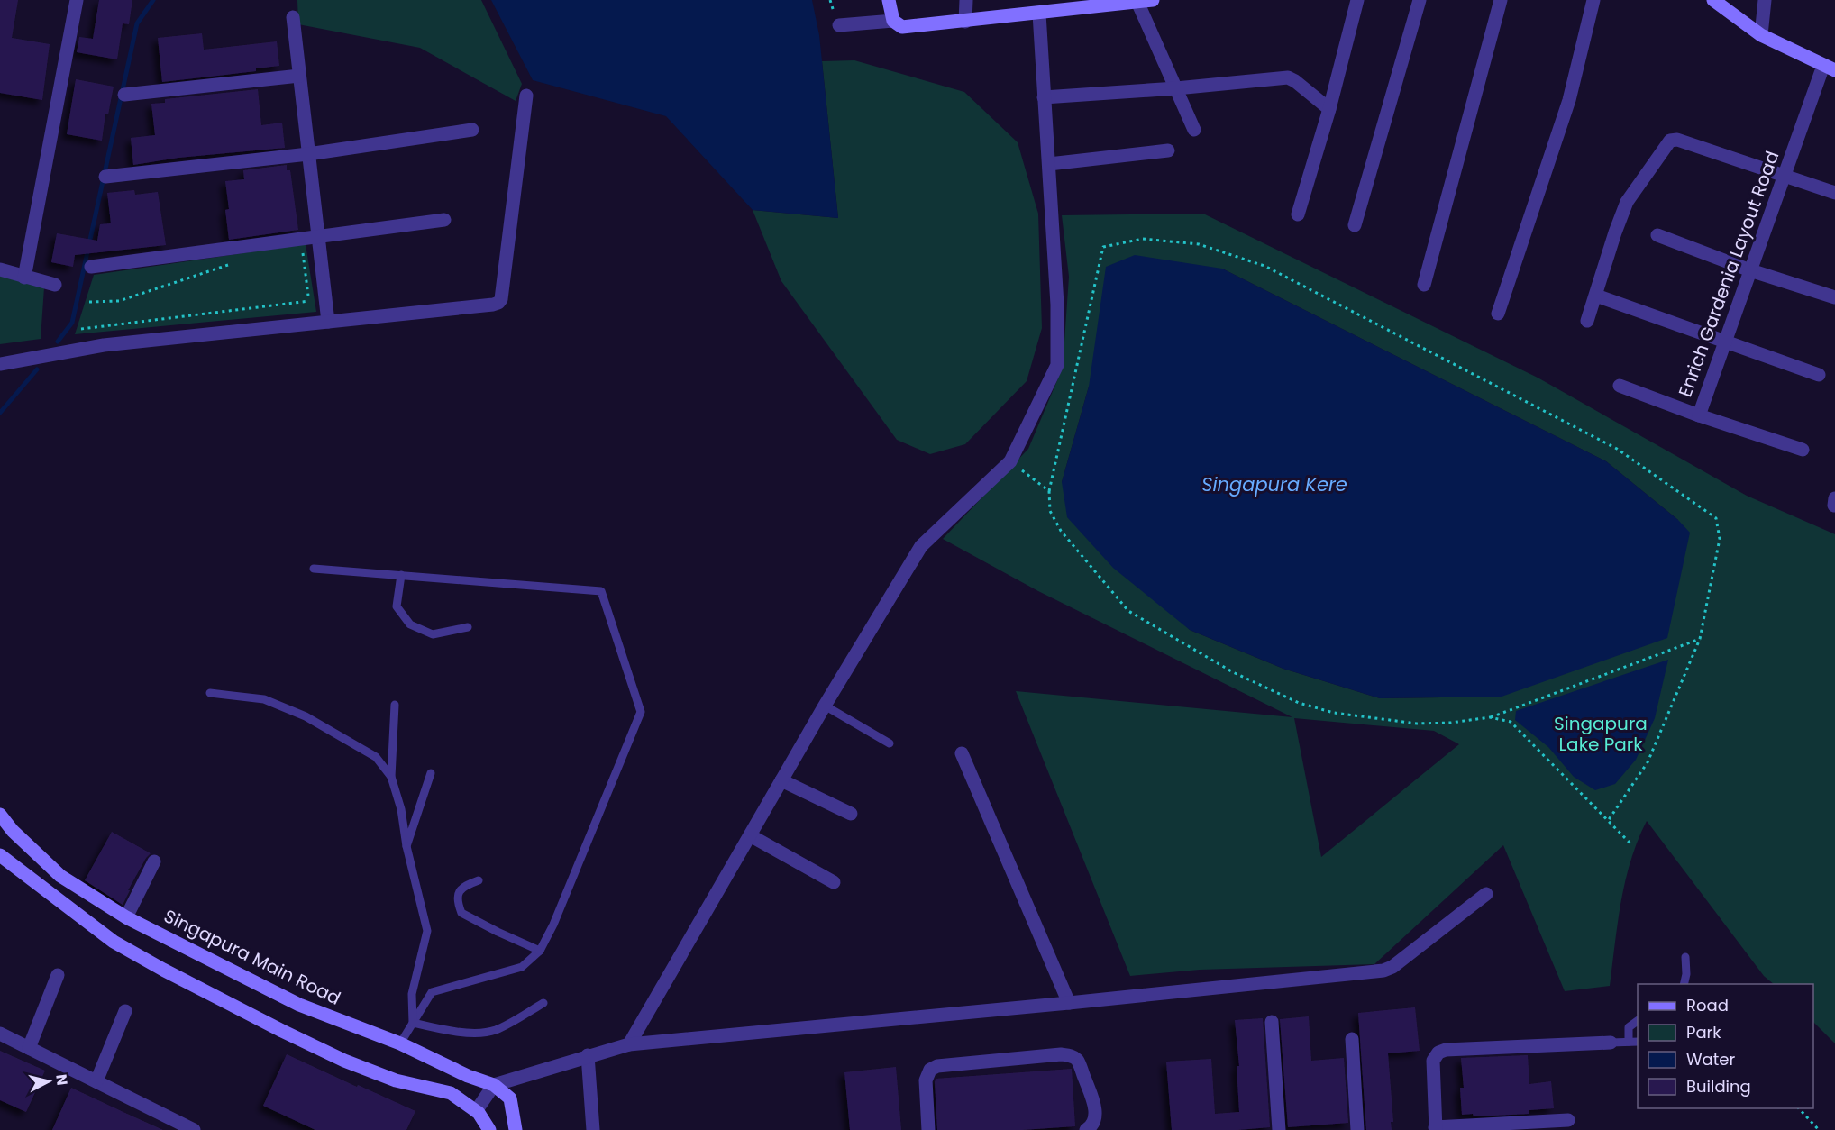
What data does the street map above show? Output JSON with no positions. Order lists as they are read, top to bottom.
{
  "streets": {
    "street": ["Enrich Gardenia Layout Road", "Singapura Main Road"]
  },
  "water": ["Singapura Kere"],
  "parks": ["Singapura Lake Park"],
  "legend": [
    "Road",
    "Park",
    "Water",
    "Building"
  ],
  "north": "right"
}
